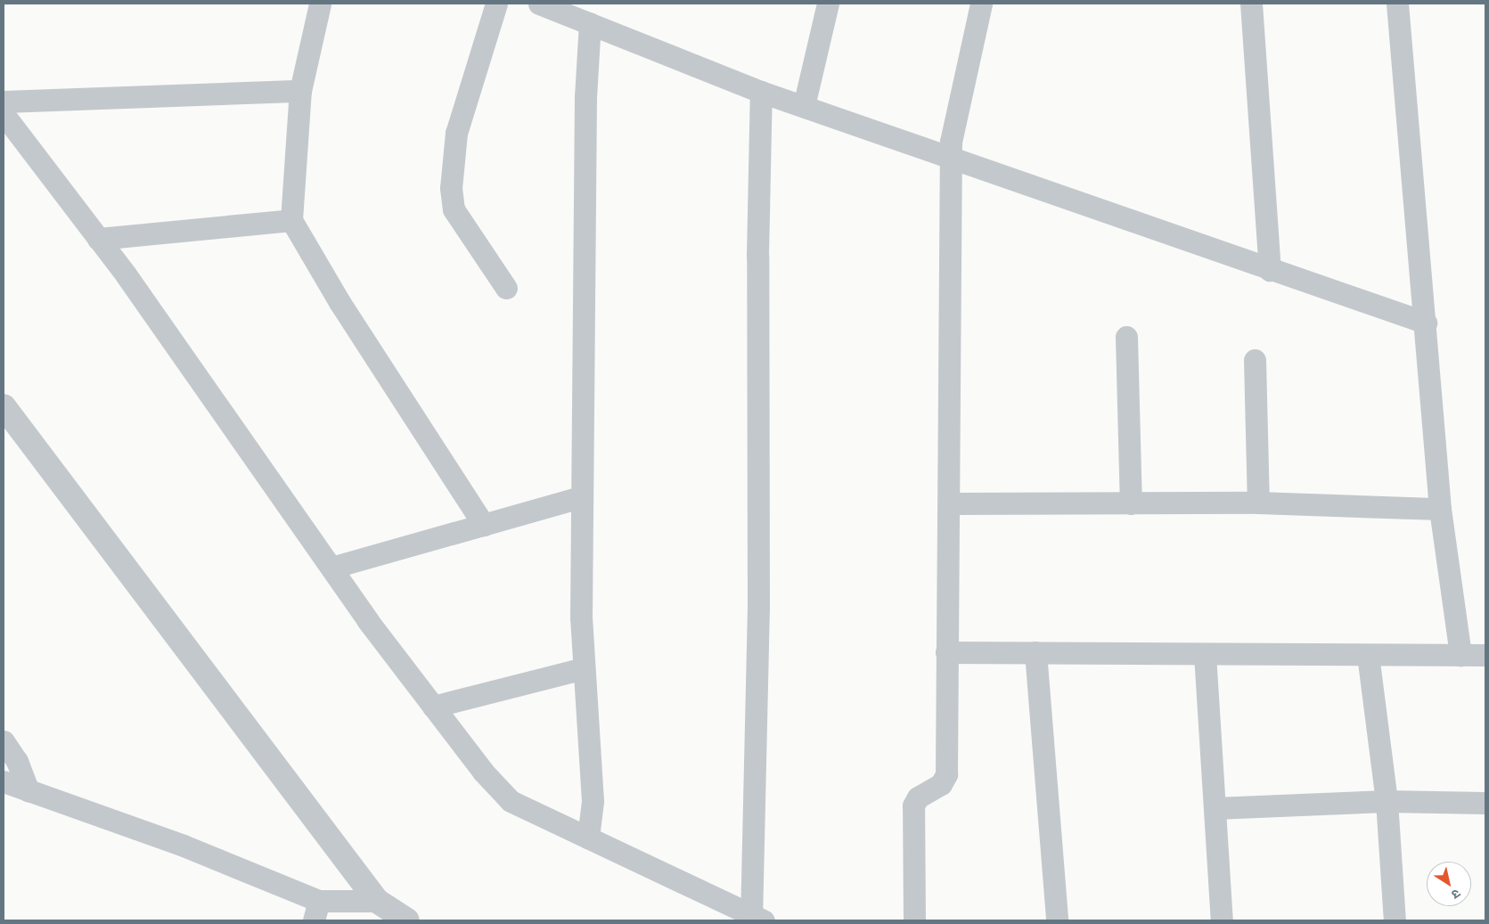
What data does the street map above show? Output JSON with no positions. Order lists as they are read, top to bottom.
{
  "north": "bottom right"
}
